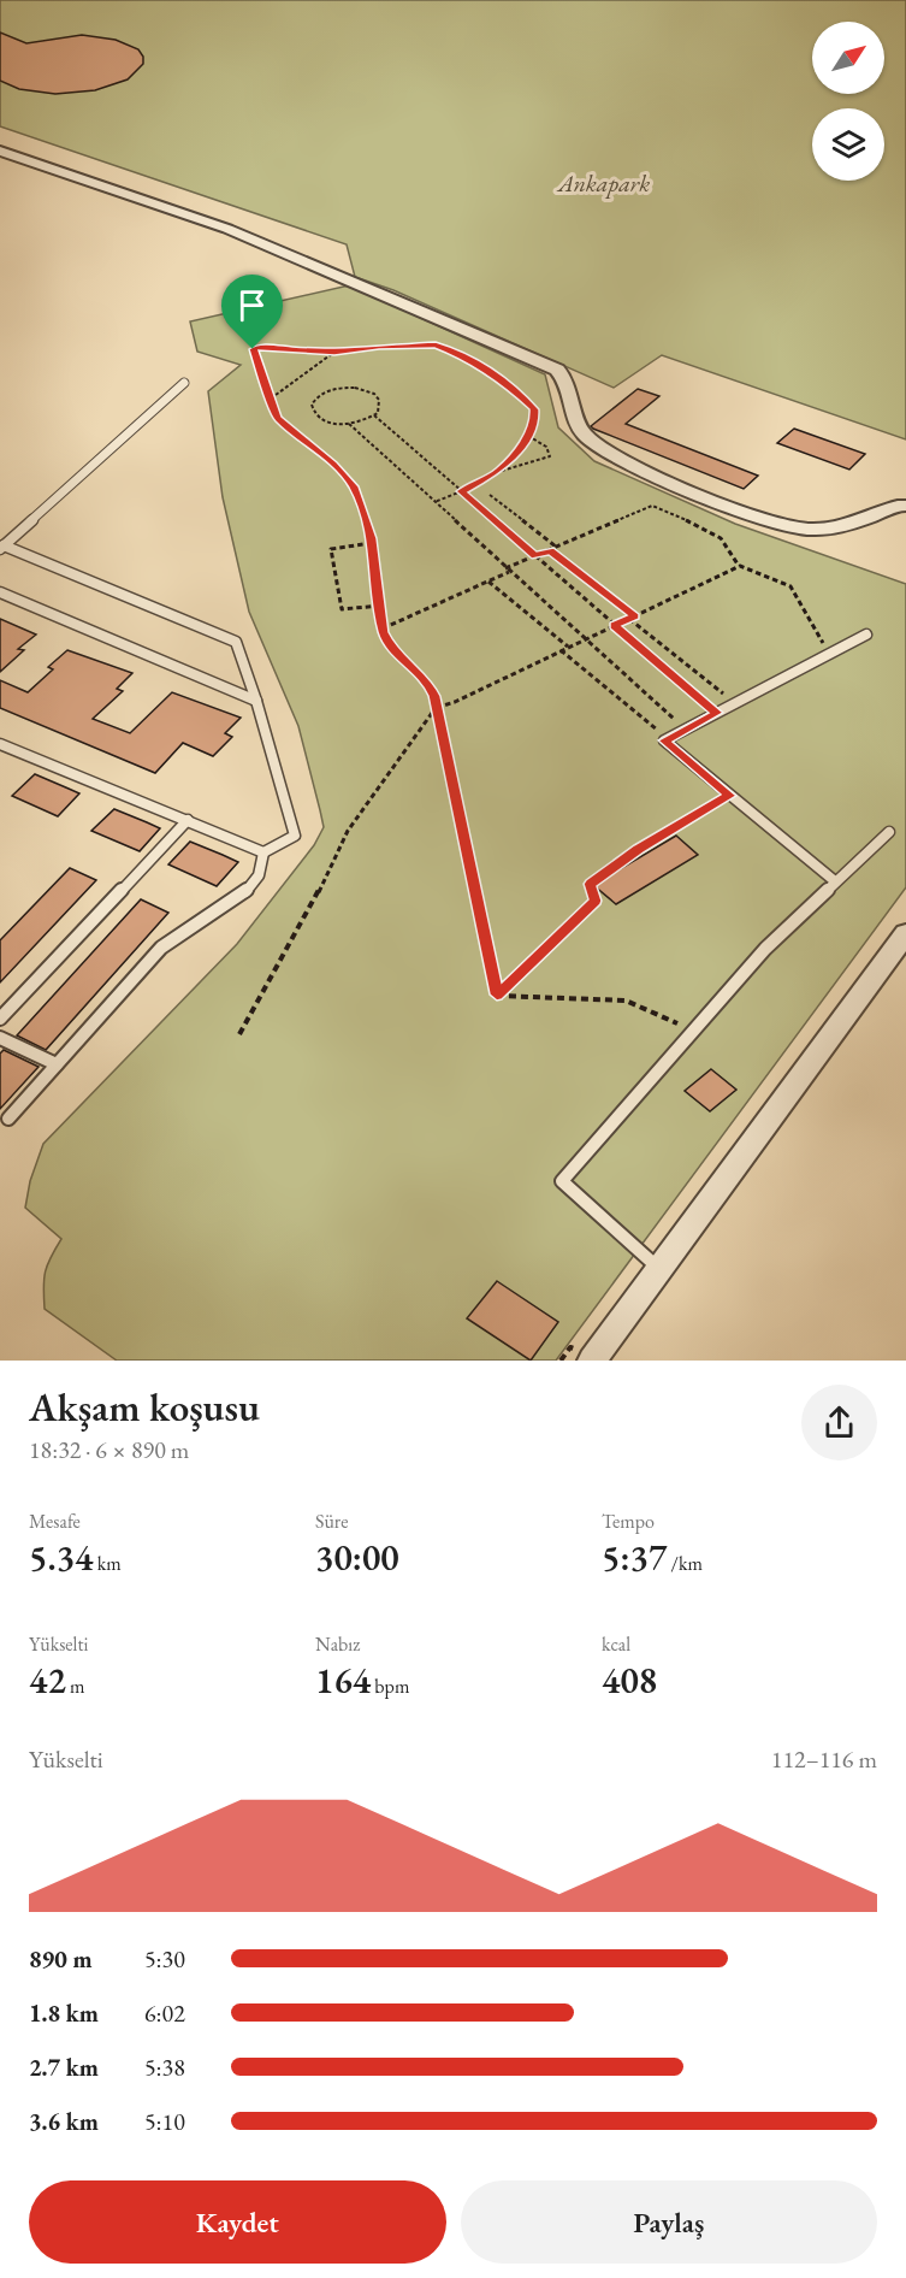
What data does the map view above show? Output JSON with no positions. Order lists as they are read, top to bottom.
{
  "parks": ["Ankapark"],
  "north": "top right",
  "page": {
    "heading": ["Akşam koşusu", "18:32 · 6 × 890 m"],
    "stats": [
      ["Mesafe", "5.34 km"],
      ["Süre", "30:00"],
      ["Tempo", "5:37 /km"],
      ["Yükselti", "42 m"],
      ["Nabız", "164 bpm"],
      ["kcal", "408"]
    ],
    "chart": ["Yükselti", "112–116 m"],
    "list": [
      {
        "name": "890 m",
        "note": "5:30"
      },
      {
        "name": "1.8 km",
        "note": "6:02"
      },
      {
        "name": "2.7 km",
        "note": "5:38"
      },
      {
        "name": "3.6 km",
        "note": "5:10"
      }
    ],
    "buttons": ["Kaydet", "Paylaş"]
  }
}
